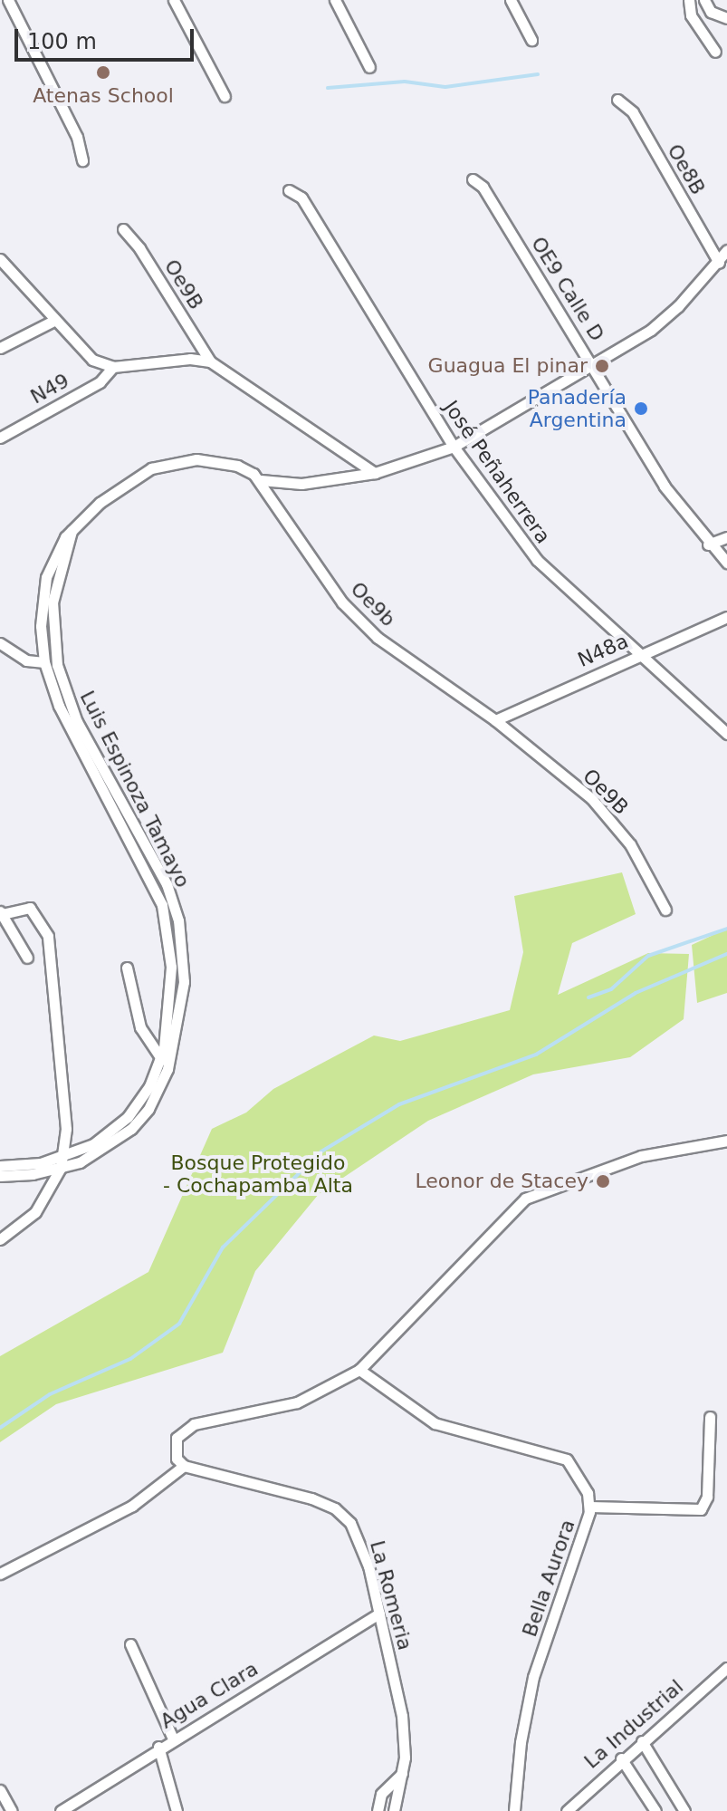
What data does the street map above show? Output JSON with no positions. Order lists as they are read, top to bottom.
{
  "streets": {
    "street": [
      "Oe8B",
      "Oe9B",
      "OE9 Calle D",
      "N49",
      "José Peñaherrera",
      "Oe9b",
      "N48a",
      "Luis Espinoza Tamayo",
      "Bella Aurora",
      "La Romeria",
      "Agua Clara",
      "La Industrial"
    ]
  },
  "crossings": [
    ["Oe9B", "Oe9b"],
    ["Oe9B", "N48a"],
    ["José Peñaherrera", "N48a"],
    ["Oe9b", "N48a"],
    ["Oe9b", "Luis Espinoza Tamayo"],
    ["La Romeria", "Agua Clara"]
  ],
  "parks": ["Bosque Protegido - Cochapamba Alta"],
  "places": [
    "Atenas School",
    "Guagua El pinar",
    "Panadería Argentina",
    "Leonor de Stacey"
  ],
  "scale_bar": "100 m"
}
